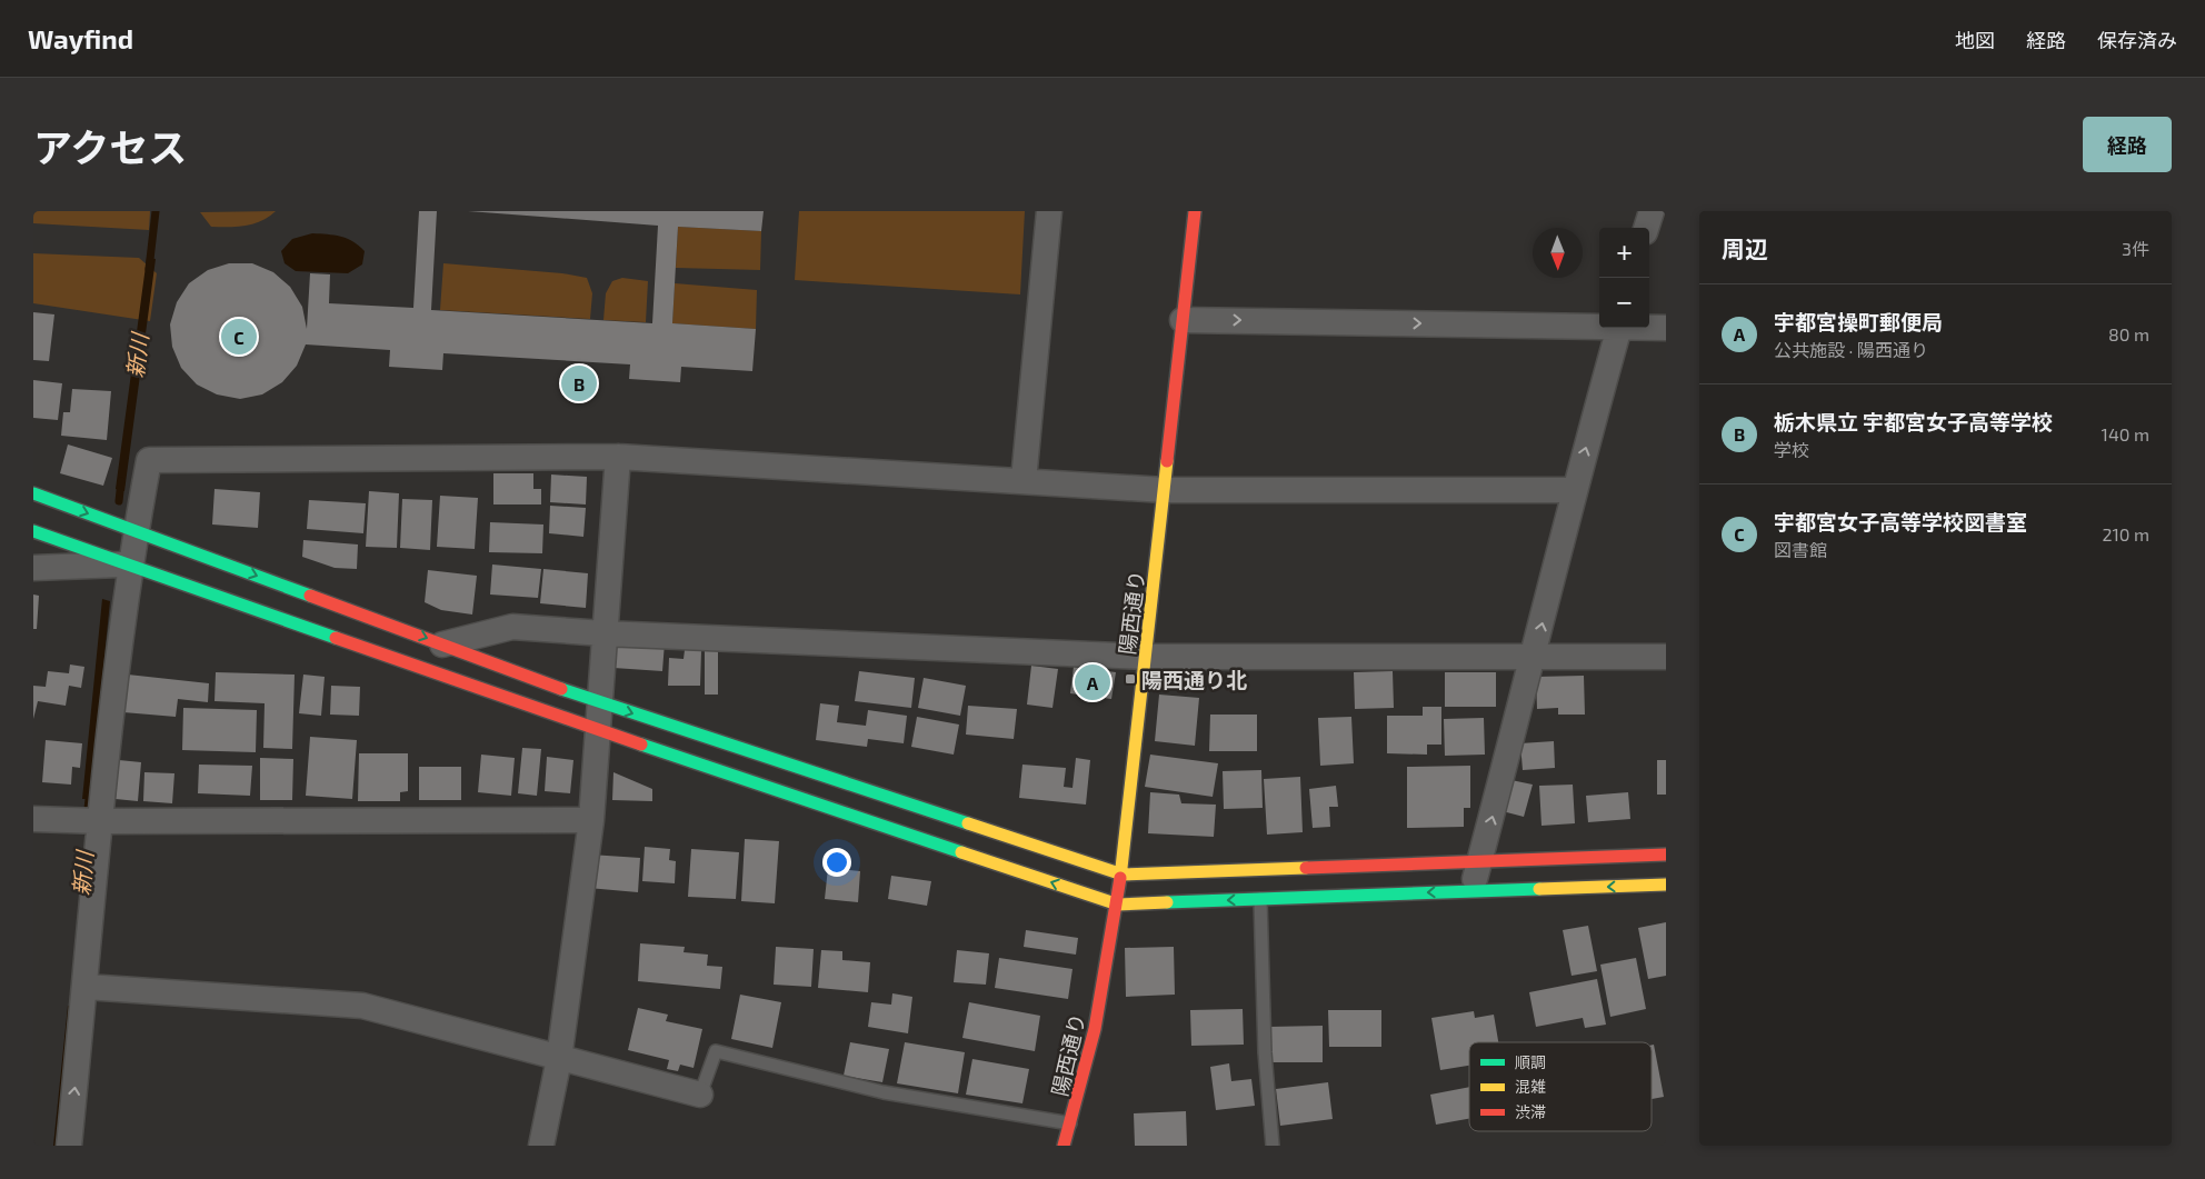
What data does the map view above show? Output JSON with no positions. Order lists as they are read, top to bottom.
{
  "streets": {
    "street": ["陽西通り"]
  },
  "water": ["新川"],
  "places": {
    "transit": ["陽西通り北"]
  },
  "legend": ["順調", "混雑", "渋滞"],
  "north": "bottom",
  "page": {
    "header": "Wayfind",
    "nav": ["地図", "経路", "保存済み"],
    "title": "アクセス",
    "buttons": "経路",
    "heading": ["周辺", "3件"],
    "map_buttons": ["+", "−"],
    "list": [
      {
        "mark": "A",
        "name": "宇都宮操町郵便局",
        "note": "公共施設 · 陽西通り",
        "value": "80 m"
      },
      {
        "mark": "B",
        "name": "栃木県立 宇都宮女子高等学校",
        "note": "学校",
        "value": "140 m"
      },
      {
        "mark": "C",
        "name": "宇都宮女子高等学校図書室",
        "note": "図書館",
        "value": "210 m"
      }
    ],
    "pins": ["C", "B", "A"]
  }
}
